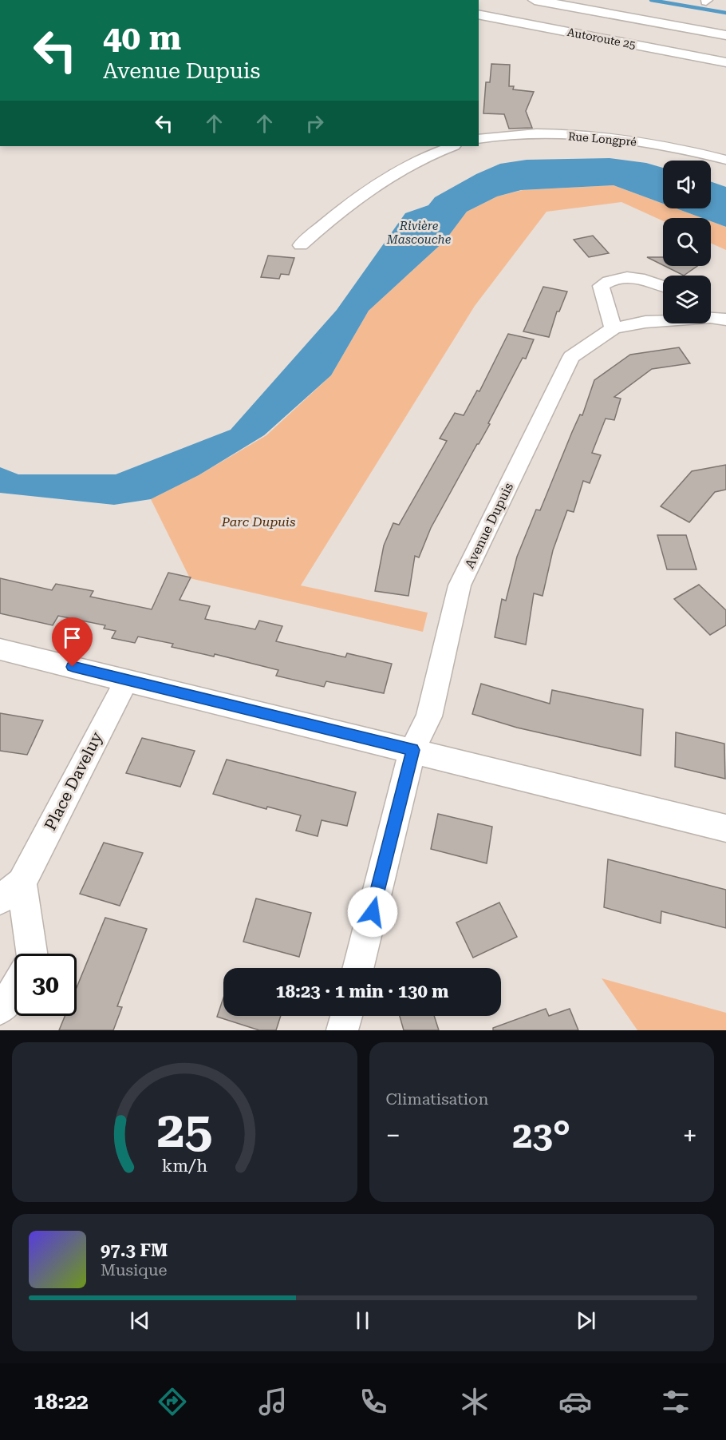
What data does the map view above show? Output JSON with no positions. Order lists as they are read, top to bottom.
{
  "streets": {
    "highway": ["Autoroute 25"],
    "street": ["Rue Longpré", "Avenue Dupuis", "Place Daveluy"]
  },
  "water": ["Rivière Mascouche"],
  "parks": ["Parc Dupuis"],
  "page": {
    "turn": ["40 m", "Avenue Dupuis"],
    "limit": "30",
    "trip": "18:23 · 1 min · 130 m",
    "tile": "Climatisation",
    "heat": ["−", "23°", "+"],
    "song": ["97.3 FM", "Musique"],
    "tabs": "18:22",
    "gauge": ["25", "km/h"]
  }
}
